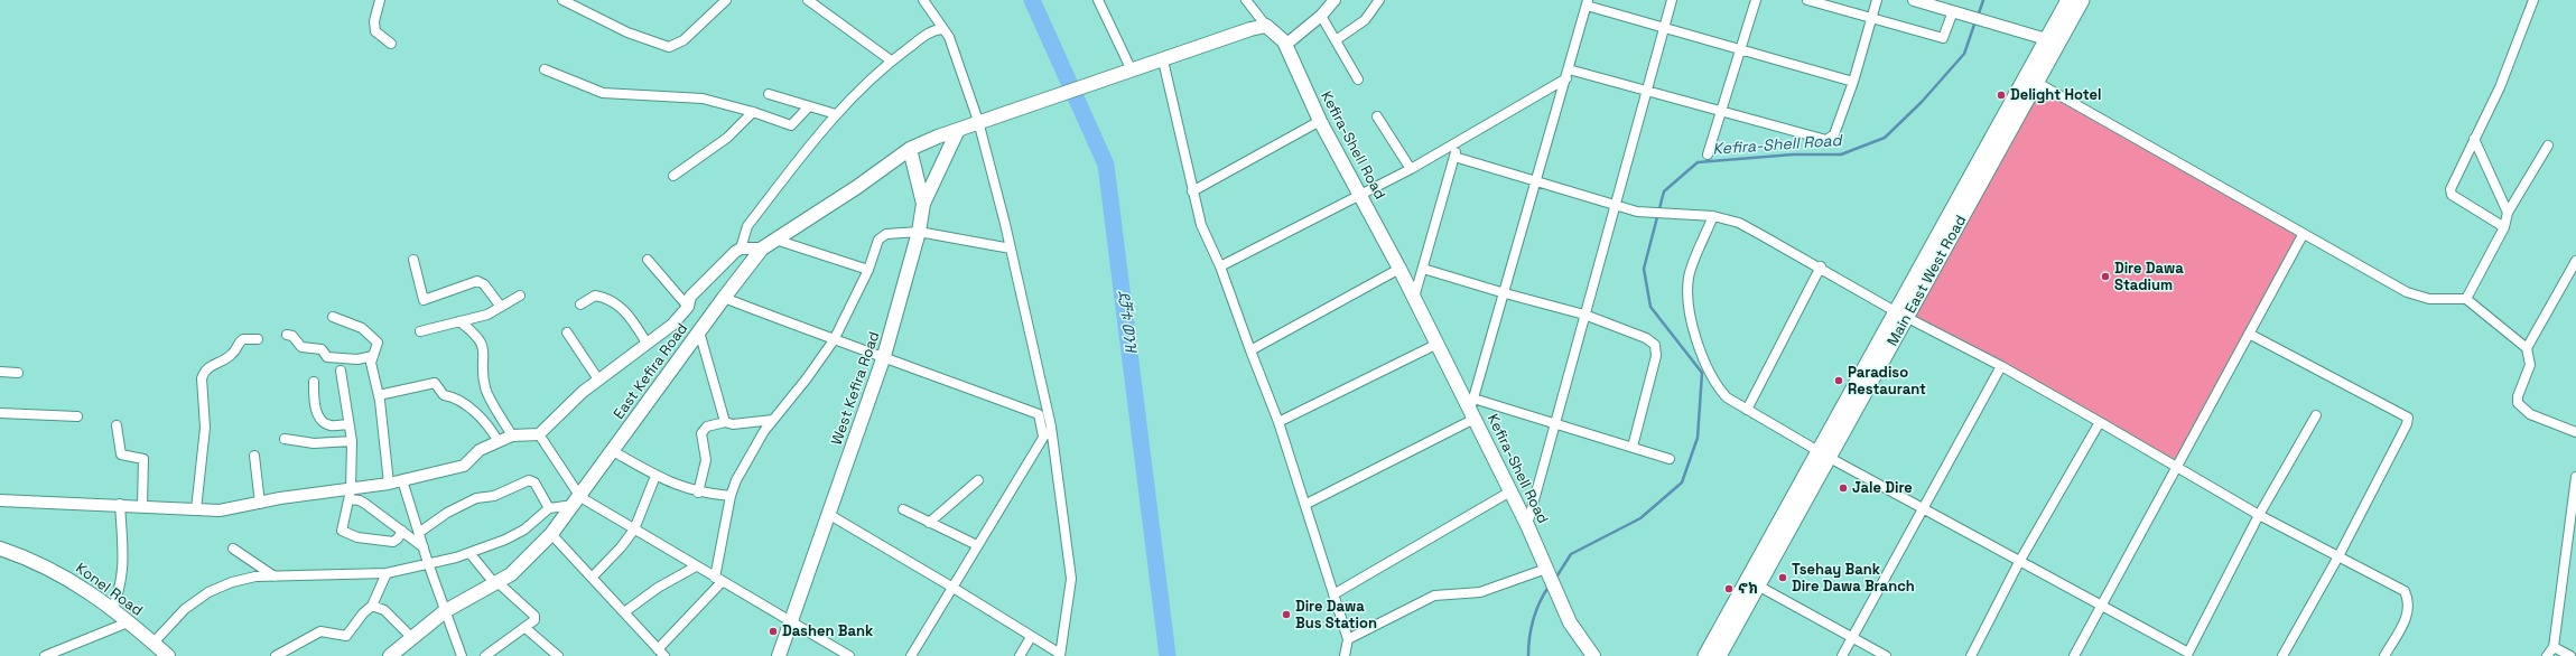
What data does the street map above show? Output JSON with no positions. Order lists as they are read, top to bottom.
{
  "streets": {
    "main road": [
      "Kefira-Shell Road",
      "Main East West Road",
      "East Kefira Road",
      "West Kefira Road",
      "Konel Road"
    ]
  },
  "crossings": [
    ["East Kefira Road", "West Kefira Road"]
  ],
  "water": ["Kefira-Shell Road", "ደቻቱ ወንዝ"],
  "places": [
    "Delight Hotel",
    "Dire Dawa Stadium",
    "Paradiso Restaurant",
    "Jale Dire",
    "Tsehay Bank Dire Dawa Branch",
    "ኖክ",
    "Dire Dawa Bus Station",
    "Dashen Bank"
  ]
}
